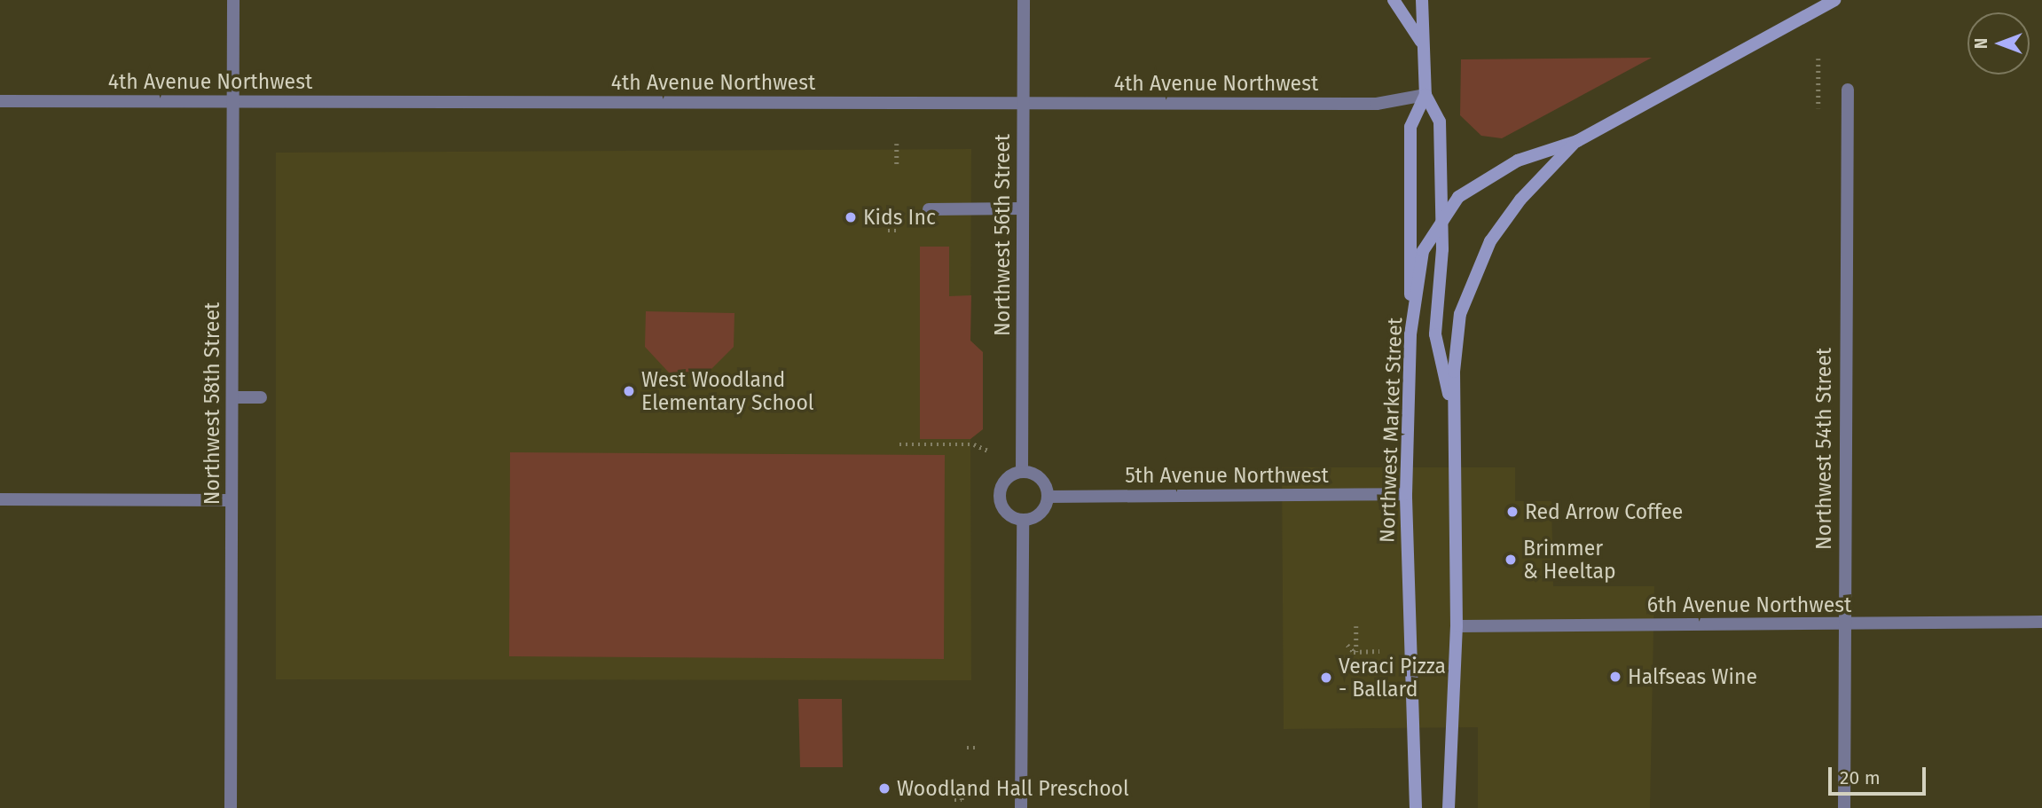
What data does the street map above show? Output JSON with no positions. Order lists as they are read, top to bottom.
{
  "streets": {
    "main road": ["Northwest Market Street"],
    "street": [
      "4th Avenue Northwest",
      "Northwest 56th Street",
      "Northwest 58th Street",
      "Northwest 54th Street",
      "5th Avenue Northwest",
      "6th Avenue Northwest"
    ]
  },
  "crossings": [
    ["4th Avenue Northwest", "Northwest 56th Street"],
    ["4th Avenue Northwest", "Northwest 58th Street"],
    ["Northwest 56th Street", "5th Avenue Northwest"],
    ["Northwest Market Street", "5th Avenue Northwest"],
    ["Northwest Market Street", "6th Avenue Northwest"],
    ["Northwest 54th Street", "6th Avenue Northwest"]
  ],
  "places": [
    "Kids Inc",
    "West Woodland Elementary School",
    "Red Arrow Coffee",
    "Brimmer & Heeltap",
    "Halfseas Wine",
    "Veraci Pizza - Ballard",
    "Woodland Hall Preschool"
  ],
  "scale_bar": "20 m",
  "north": "left"
}
